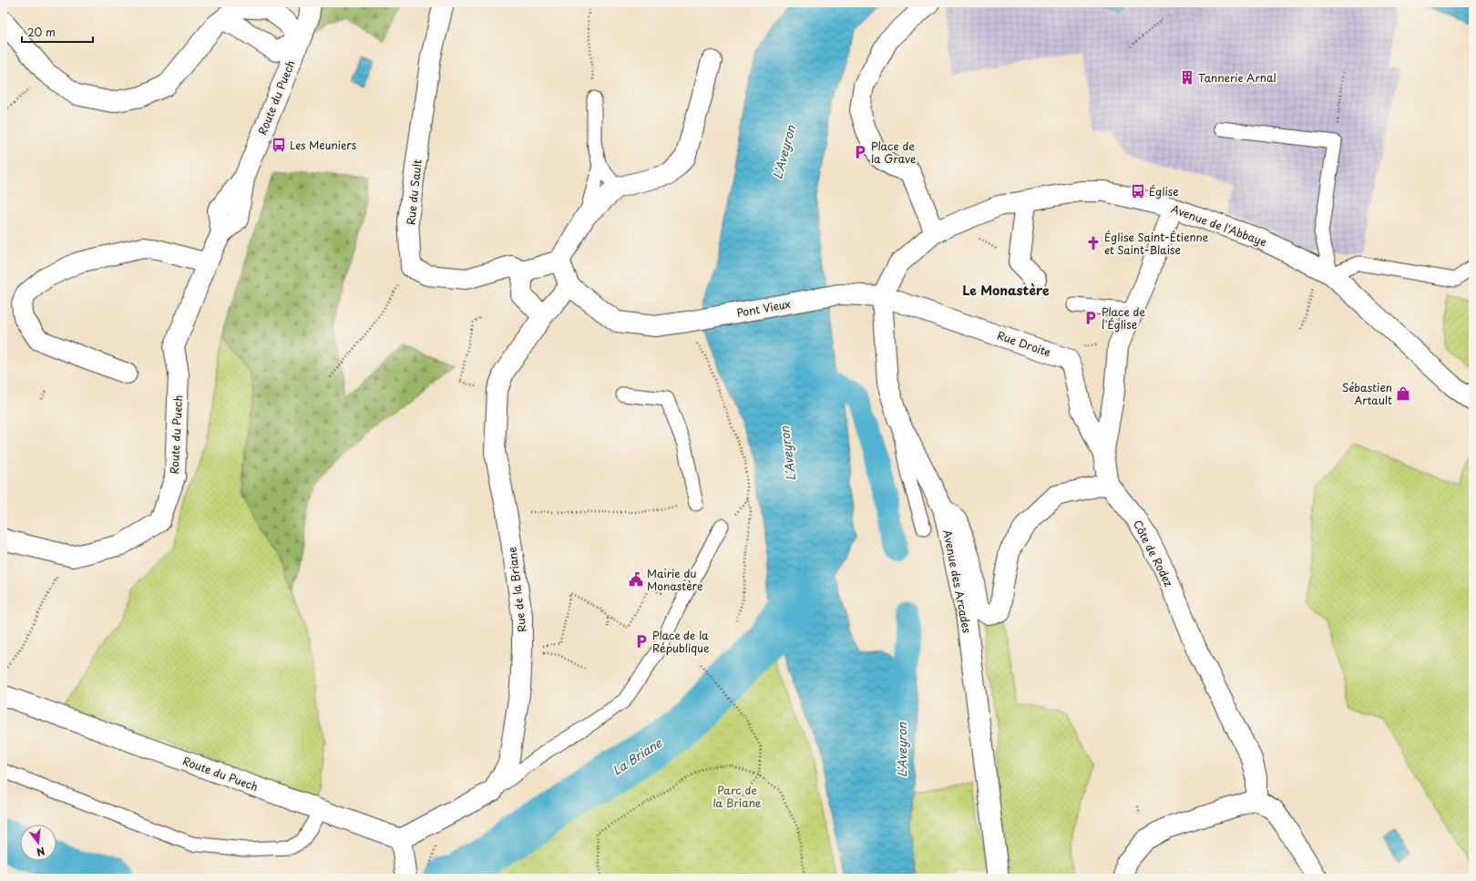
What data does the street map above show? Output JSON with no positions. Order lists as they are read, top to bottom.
{
  "streets": {
    "street": [
      "Route du Puech",
      "Rue du Sault",
      "Avenue de l'Abbaye",
      "Pont Vieux",
      "Rue Droite",
      "Côte de Rodez",
      "Avenue des Arcades",
      "Rue de la Briane"
    ]
  },
  "crossings": [
    ["Avenue de l'Abbaye", "Pont Vieux"],
    ["Avenue de l'Abbaye", "Rue Droite"],
    ["Avenue de l'Abbaye", "Côte de Rodez"],
    ["Avenue de l'Abbaye", "Avenue des Arcades"],
    ["Pont Vieux", "Rue Droite"],
    ["Pont Vieux", "Avenue des Arcades"],
    ["Pont Vieux", "Rue de la Briane"],
    ["Rue Droite", "Avenue des Arcades"]
  ],
  "districts": ["Le Monastère"],
  "water": ["L'Aveyron", "La Briane"],
  "parks": ["Parc de la Briane"],
  "places": {
    "building": ["Tannerie Arnal"],
    "bus stop": ["Les Meuniers", "Église"],
    "parking": ["Place de la Grave", "Place de l'Église", "Place de la République"],
    "church": ["Église Saint-Étienne et Saint-Blaise"],
    "shop": ["Sébastien Artault"],
    "public building": ["Mairie du Monastère"]
  },
  "scale_bar": "20 m",
  "north": "bottom"
}
